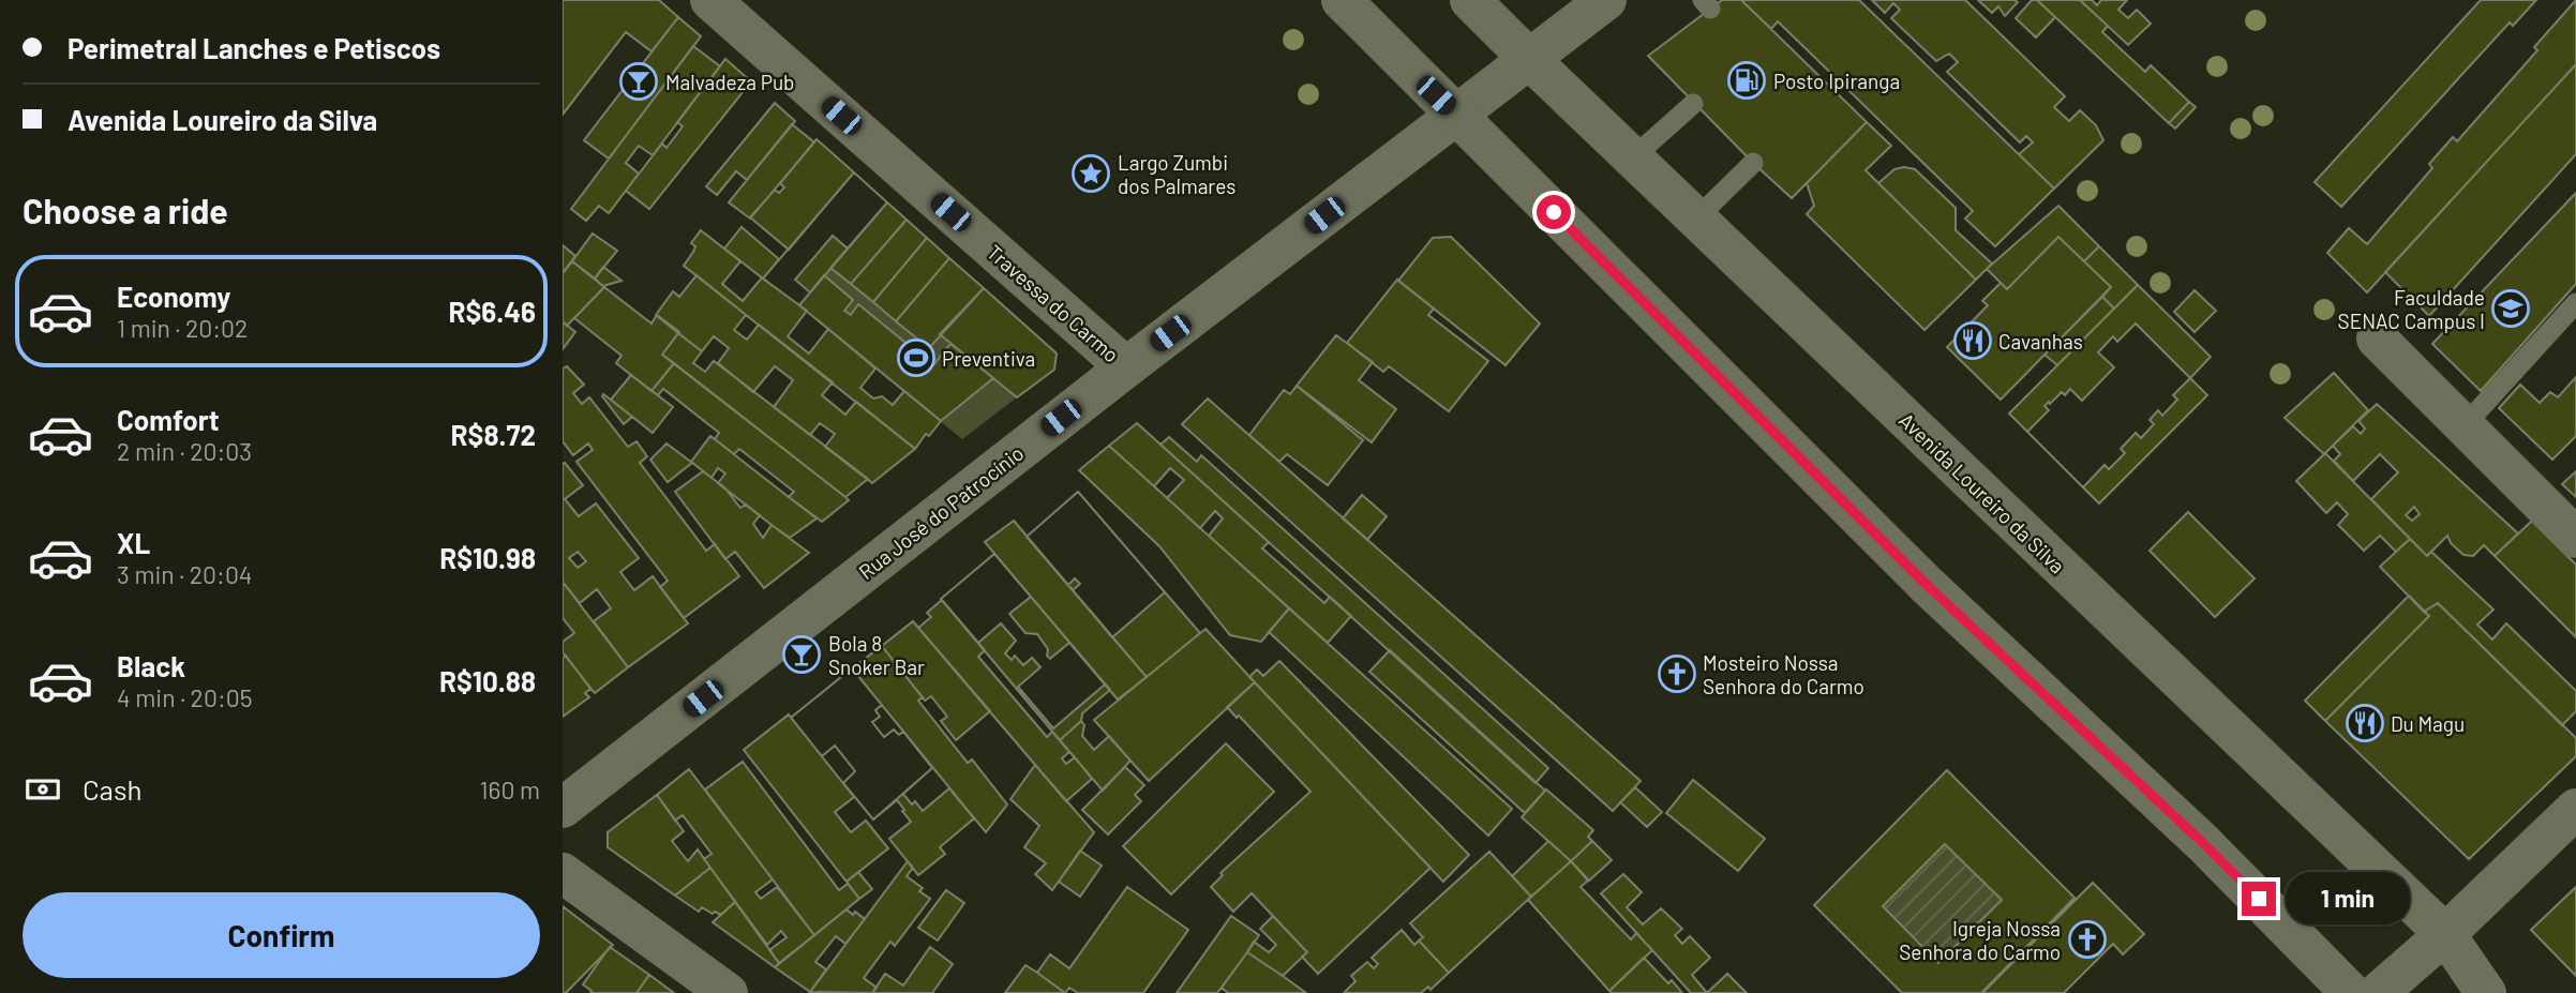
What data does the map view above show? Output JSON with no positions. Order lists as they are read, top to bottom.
{
  "streets": {
    "main road": ["Travessa do Carmo", "Avenida Loureiro da Silva", "Rua José do Patrocínio"]
  },
  "crossings": [
    ["Travessa do Carmo", "Rua José do Patrocínio"],
    ["Avenida Loureiro da Silva", "Rua José do Patrocínio"]
  ],
  "places": {
    "fuel station": ["Posto Ipiranga"],
    "bar": ["Malvadeza Pub", "Bola 8 Snoker Bar"],
    "place": ["Largo Zumbi dos Palmares"],
    "school or university": ["Faculdade SENAC Campus I"],
    "restaurant": ["Cavanhas", "Du Magu"],
    "sports": ["Preventiva"],
    "church": ["Mosteiro Nossa Senhora do Carmo", "Igreja Nossa Senhora do Carmo"]
  },
  "page": {
    "banner": ["Perimetral Lanches e Petiscos", "Avenida Loureiro da Silva"],
    "heading": "Choose a ride",
    "list": [
      {
        "name": "Economy",
        "note": "1 min · 20:02",
        "value": "R$6.46"
      },
      {
        "name": "Comfort",
        "note": "2 min · 20:03",
        "value": "R$8.72"
      },
      {
        "name": "XL",
        "note": "3 min · 20:04",
        "value": "R$10.98"
      },
      {
        "name": "Black",
        "note": "4 min · 20:05",
        "value": "R$10.88"
      }
    ],
    "pay": ["Cash", "160 m"],
    "bubble": "1 min",
    "buttons": "Confirm"
  }
}
